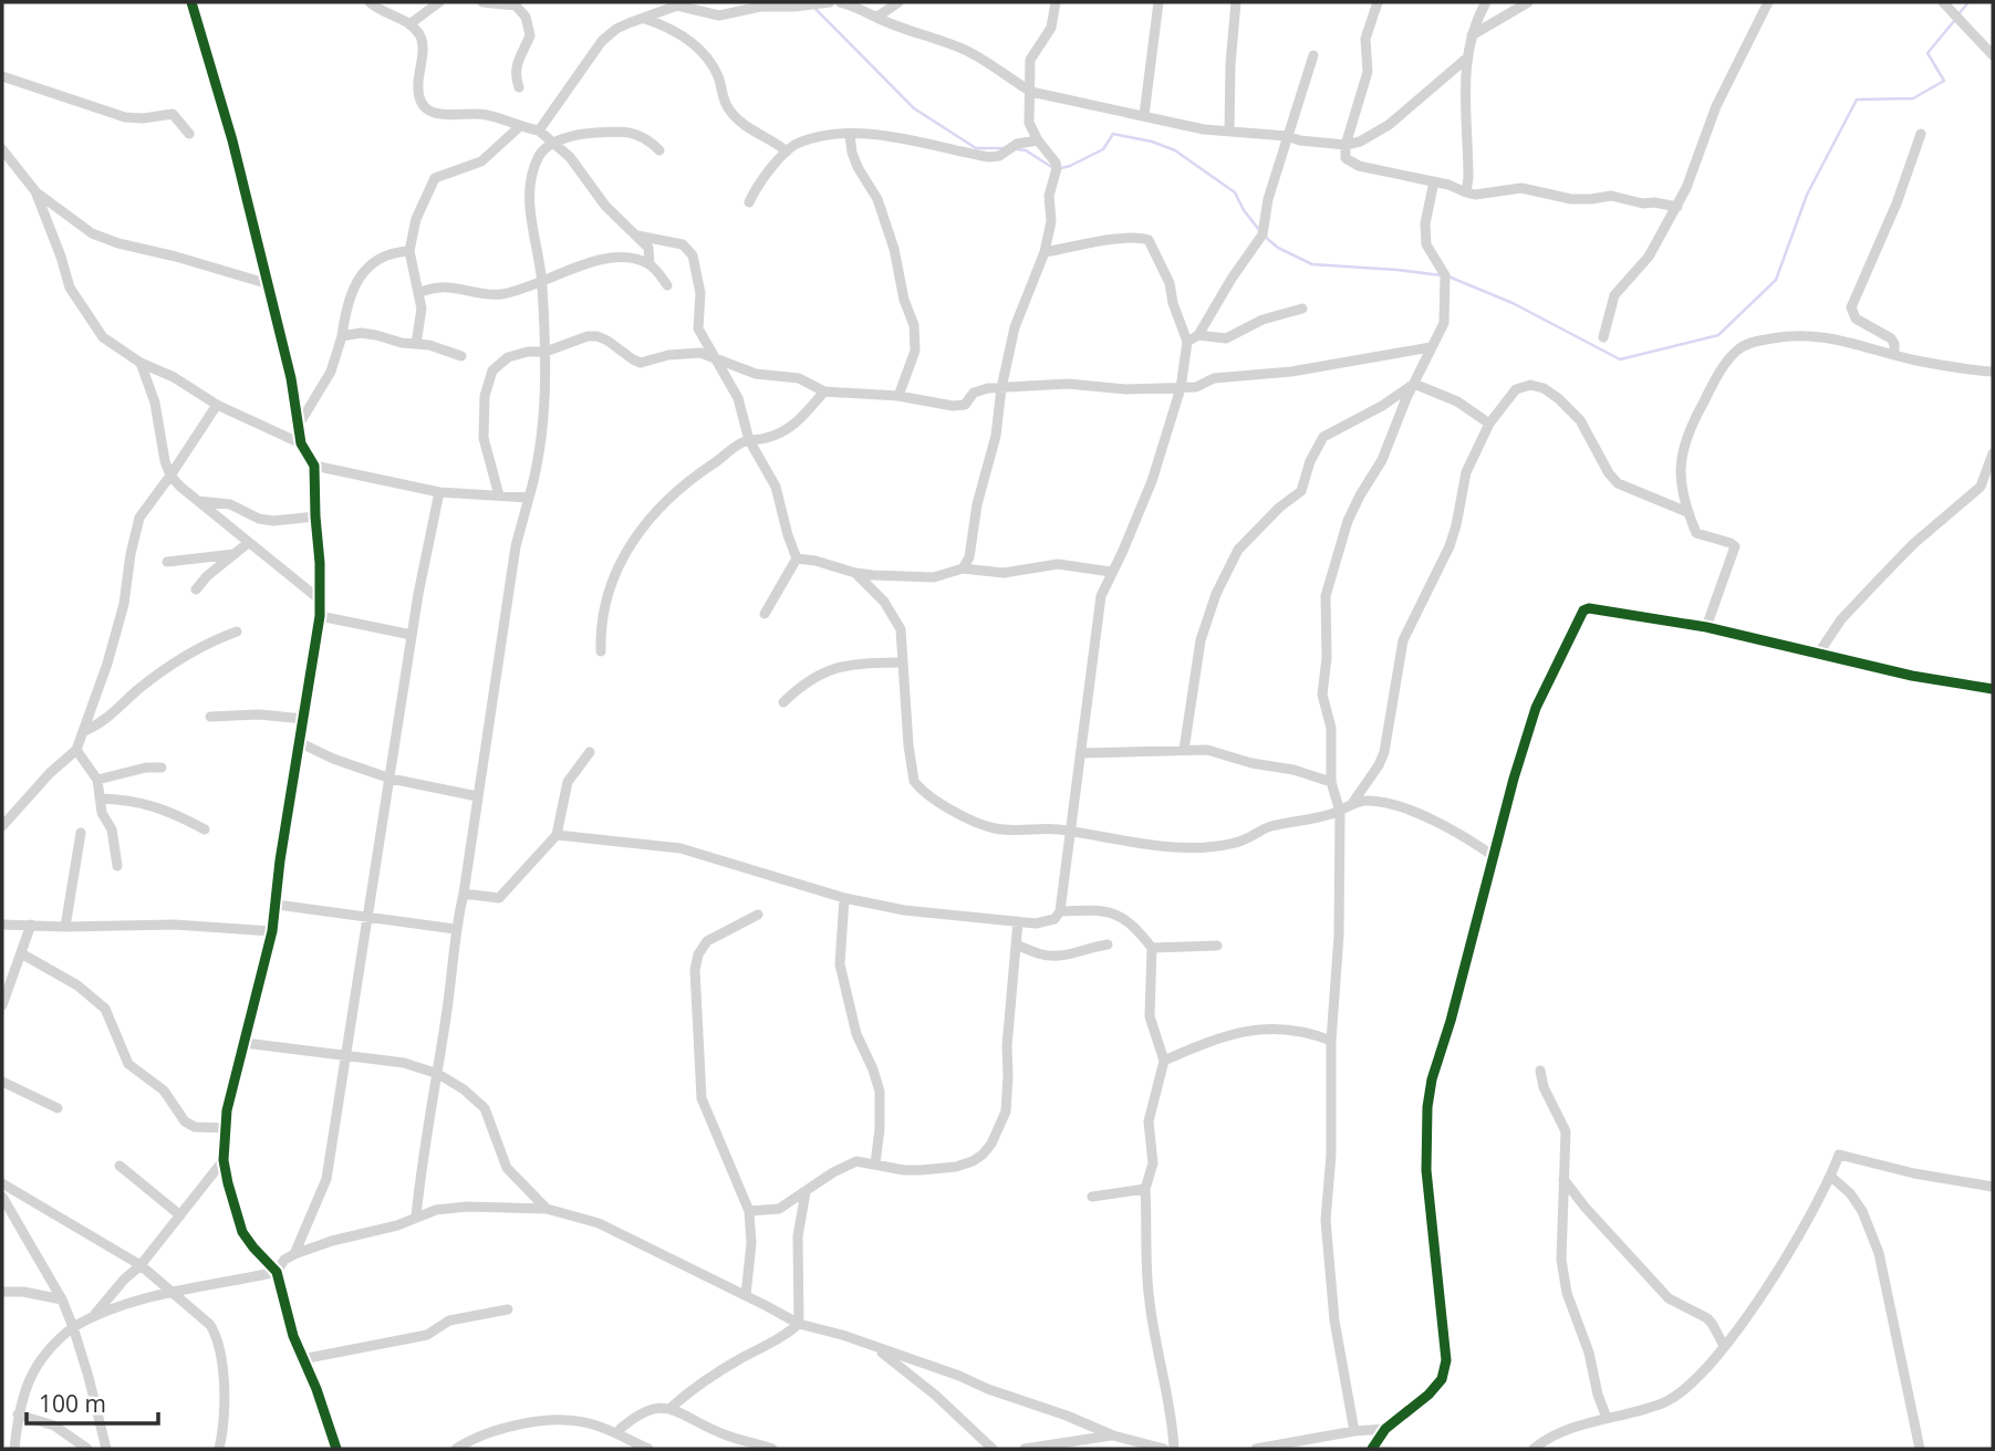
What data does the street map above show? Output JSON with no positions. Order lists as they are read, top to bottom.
{
  "scale_bar": "100 m"
}
